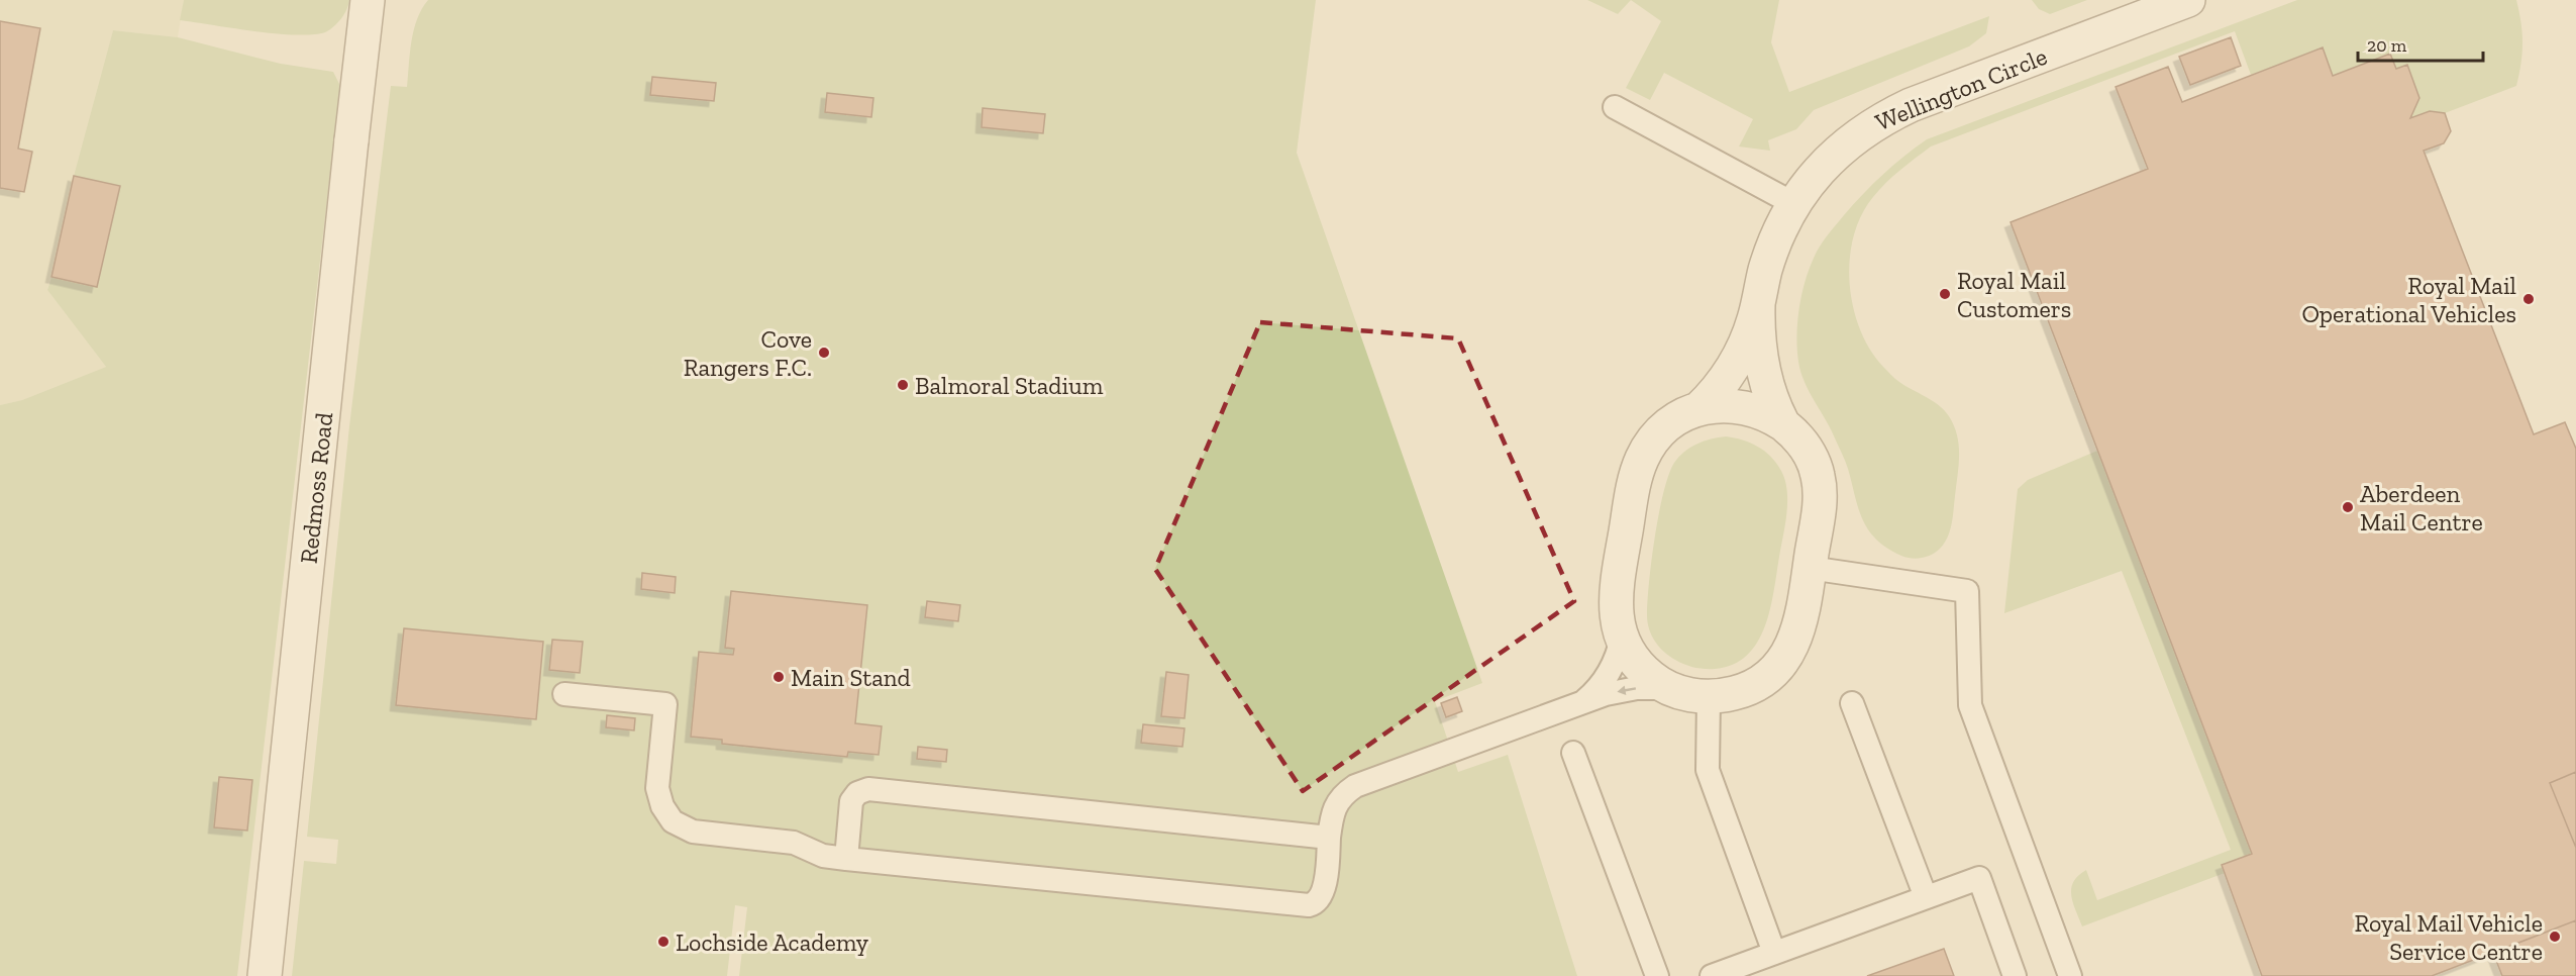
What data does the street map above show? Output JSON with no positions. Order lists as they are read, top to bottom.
{
  "streets": {
    "street": ["Wellington Circle", "Redmoss Road"]
  },
  "places": [
    "Royal Mail Customers",
    "Royal Mail Operational Vehicles",
    "Cove Rangers F.C.",
    "Balmoral Stadium",
    "Aberdeen Mail Centre",
    "Main Stand",
    "Royal Mail Vehicle Service Centre",
    "Lochside Academy"
  ],
  "scale_bar": "20 m"
}
